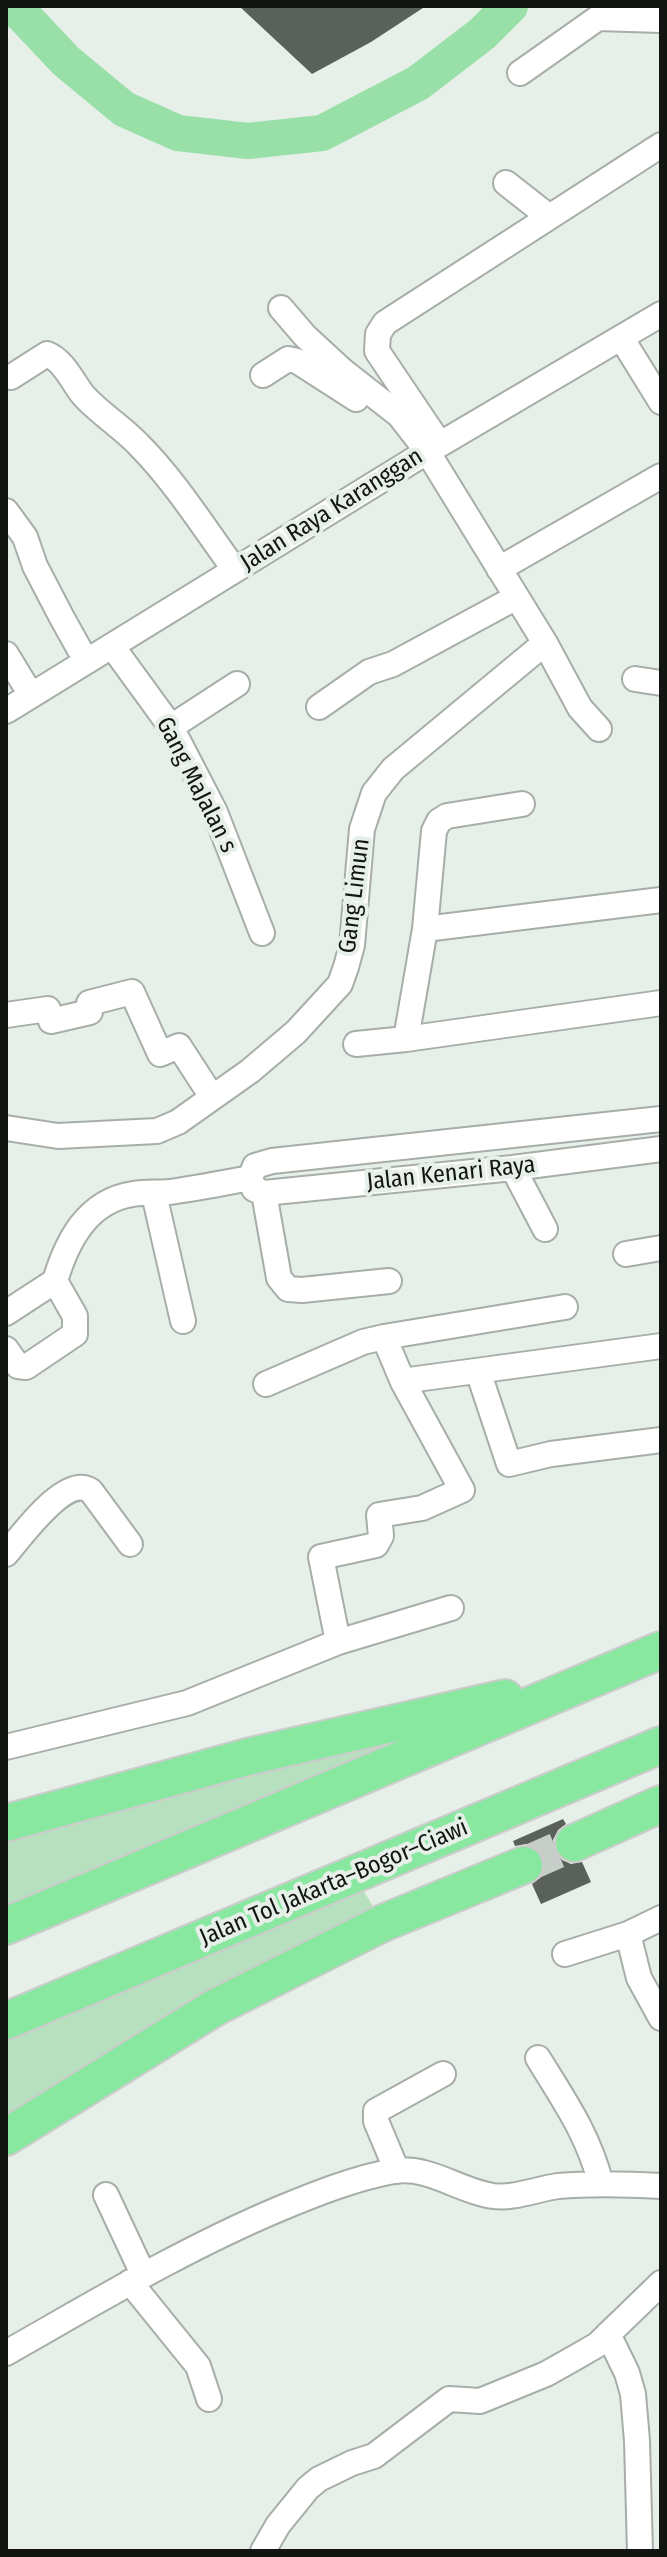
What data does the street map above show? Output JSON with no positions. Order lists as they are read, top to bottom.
{
  "streets": {
    "highway": ["Jalan Tol Jakarta–Bogor–Ciawi"],
    "street": [
      "Jalan Raya Karanggan",
      "Gang MaJalan s",
      "Gang Limun",
      "Jalan Kenari Raya"
    ]
  },
  "crossings": [
    ["Jalan Raya Karanggan", "Gang MaJalan s"]
  ]
}
